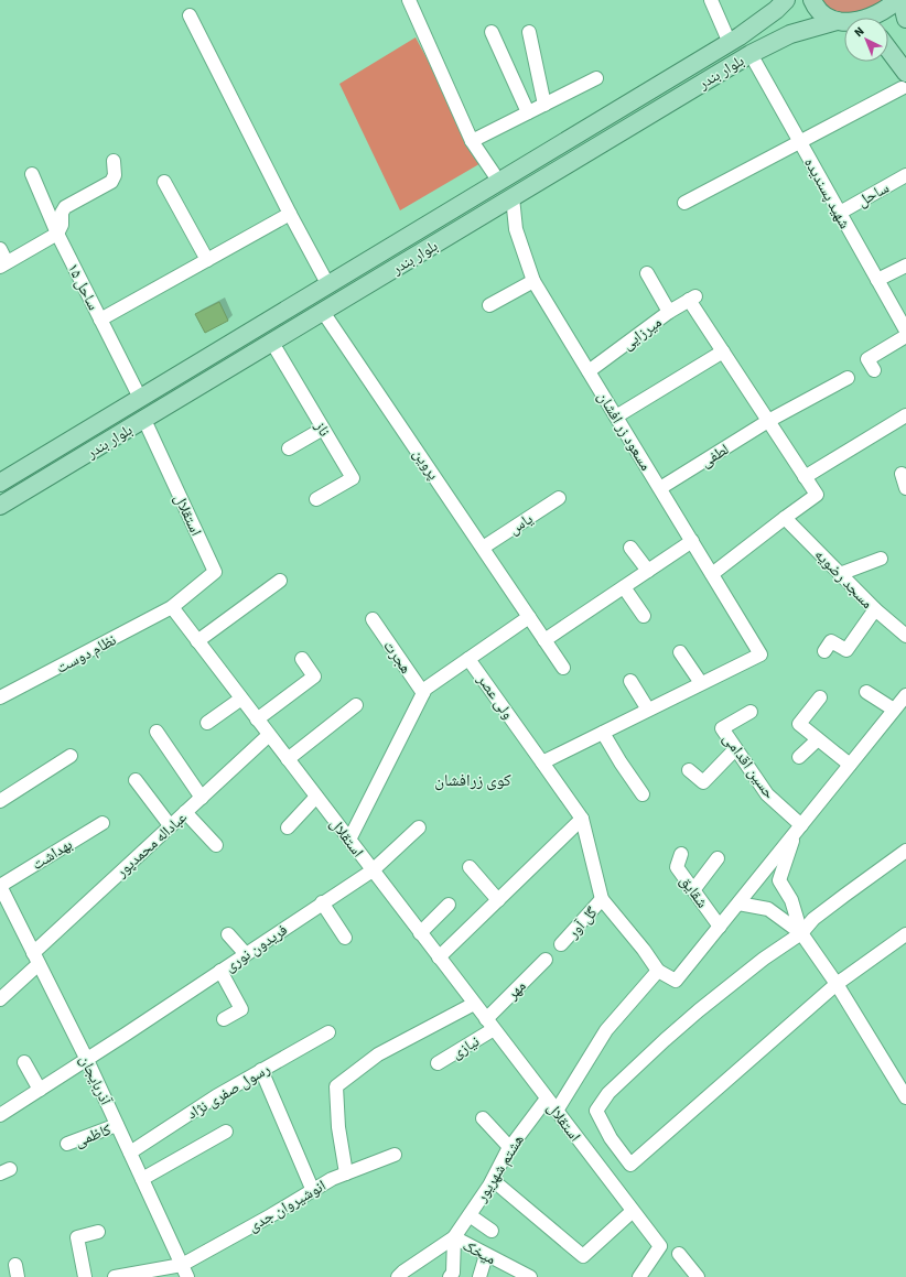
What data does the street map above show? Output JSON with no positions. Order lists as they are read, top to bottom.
{
  "streets": {
    "main road": ["بلوار بندر"],
    "street": [
      "شهید پسندیده",
      "ساحل",
      "ساحل ۱۵",
      "میرزایی",
      "ناز",
      "مسعود زر افشان",
      "لطفی",
      "پروین",
      "استقلال",
      "یاس",
      "مسجد رضویه",
      "نظام دوست",
      "هجرت",
      "ولی عصر",
      "حسین اقدامی",
      "عباداله محمدپور",
      "بهداشت",
      "شقایق",
      "گل آور",
      "فریدون نوری",
      "مهر",
      "نیازی",
      "آذربایجان",
      "رسول صفری نژاد",
      "کاظمی",
      "هشتم شهریور",
      "انوشیروان جدی",
      "میخک"
    ]
  },
  "crossings": [
    ["بلوار بندر", "شهید پسندیده"],
    ["بلوار بندر", "ساحل ۱۵"],
    ["بلوار بندر", "ناز"],
    ["بلوار بندر", "مسعود زر افشان"],
    ["بلوار بندر", "پروین"],
    ["بلوار بندر", "استقلال"],
    ["شهید پسندیده", "ساحل"],
    ["میرزایی", "مسعود زر افشان"],
    ["مسعود زر افشان", "لطفی"],
    ["پروین", "یاس"],
    ["پروین", "ولی عصر"],
    ["استقلال", "نظام دوست"],
    ["استقلال", "عباداله محمدپور"],
    ["استقلال", "فریدون نوری"],
    ["استقلال", "مهر"],
    ["استقلال", "نیازی"],
    ["استقلال", "هشتم شهریور"],
    ["عباداله محمدپور", "آذربایجان"],
    ["بهداشت", "آذربایجان"],
    ["فریدون نوری", "آذربایجان"],
    ["مهر", "نیازی"],
    ["آذربایجان", "رسول صفری نژاد"],
    ["آذربایجان", "کاظمی"],
    ["آذربایجان", "انوشیروان جدی"],
    ["هشتم شهریور", "میخک"]
  ],
  "districts": ["کوی زرافشان"],
  "north": "top left"
}
